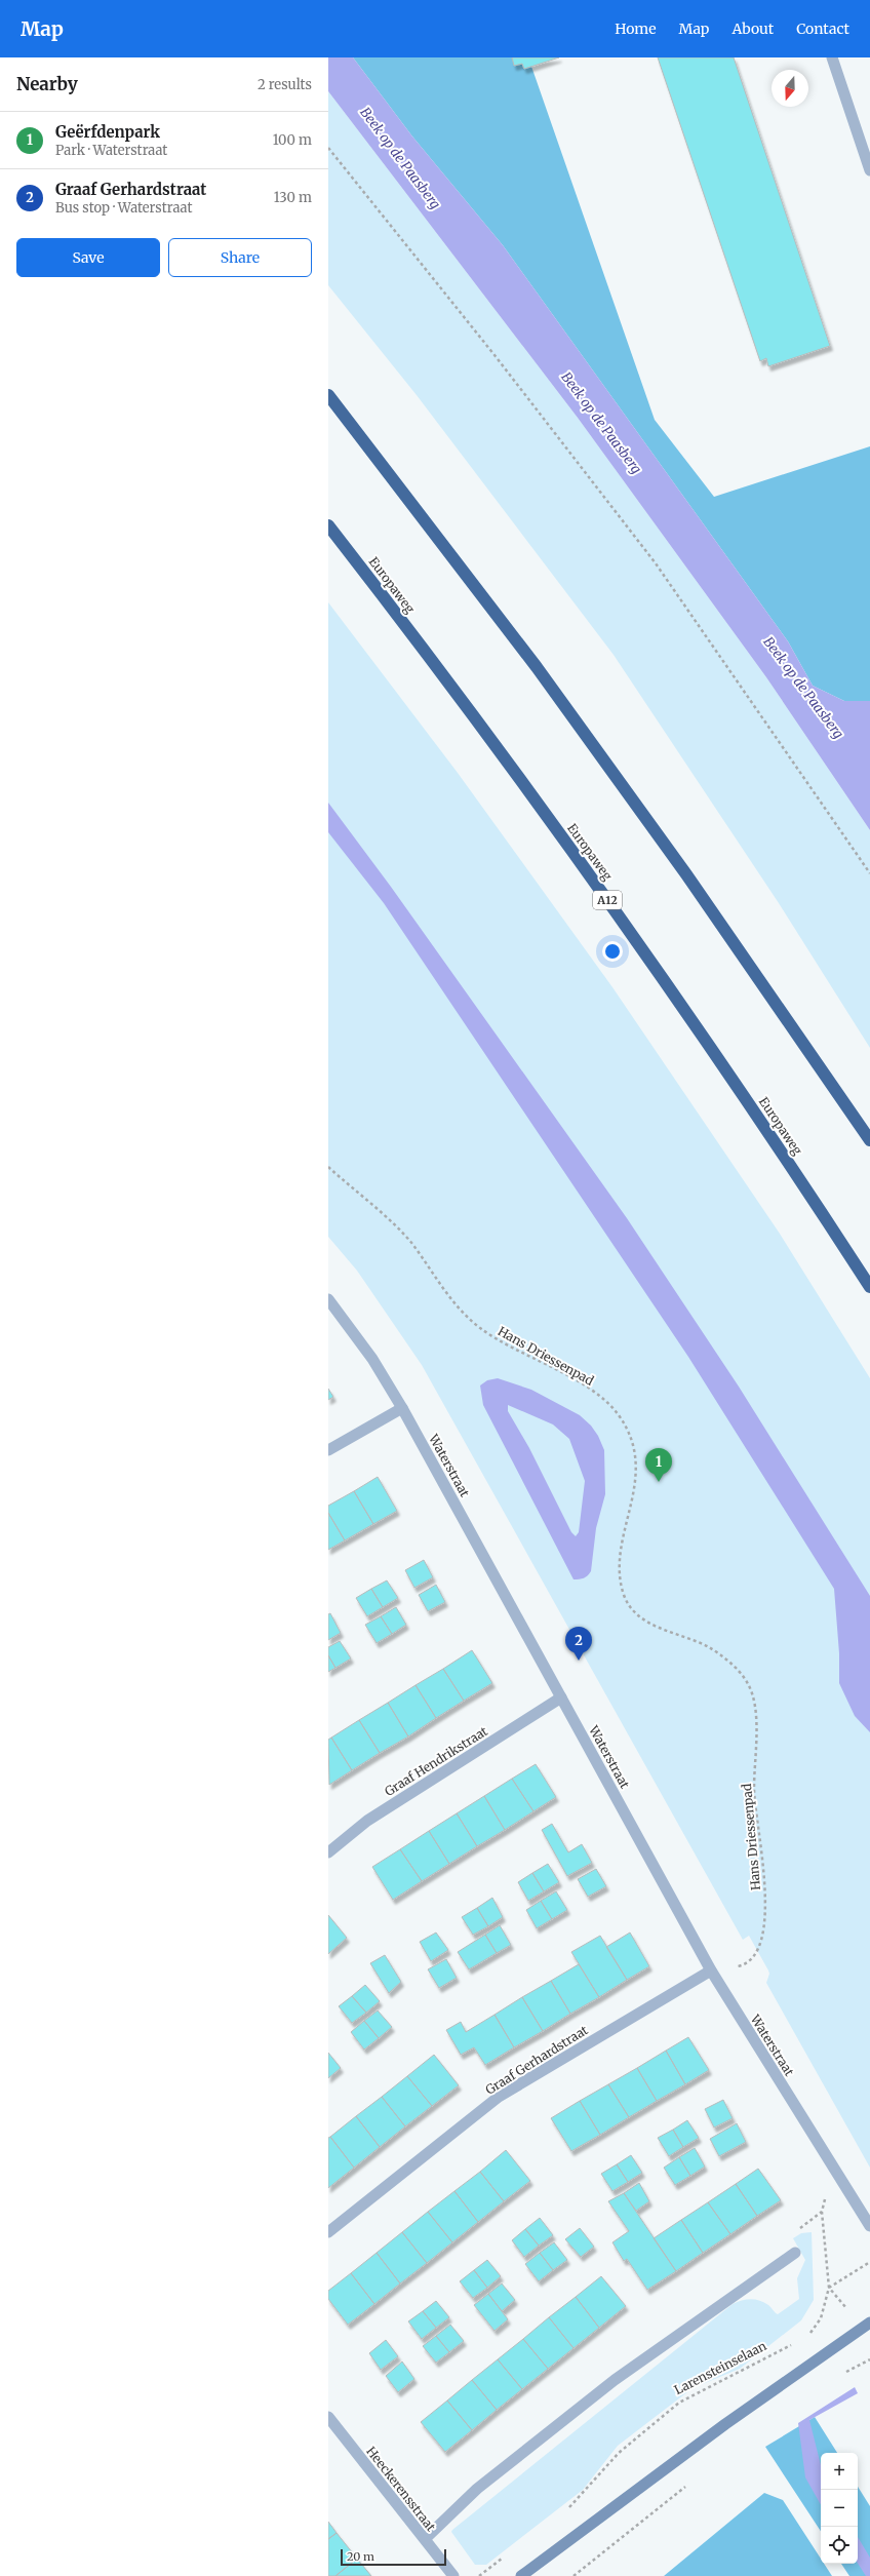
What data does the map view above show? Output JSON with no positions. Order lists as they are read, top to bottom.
{
  "streets": {
    "highway": ["Europaweg", "A12"],
    "street": [
      "Waterstraat",
      "Graaf Hendrikstraat",
      "Graaf Gerhardstraat",
      "Heeckerensstraat"
    ],
    "path": ["Hans Driessenpad", "Larensteinselaan"]
  },
  "crossings": [
    ["Hans Driessenpad", "Waterstraat"],
    ["Hans Driessenpad", "Graaf Gerhardstraat"],
    ["Waterstraat", "Graaf Hendrikstraat"],
    ["Waterstraat", "Graaf Gerhardstraat"]
  ],
  "water": ["Beek op de Paasberg"],
  "scale_bar": "20 m",
  "north": "bottom",
  "page": {
    "header": "Map",
    "nav": [
      "Home",
      "Map",
      "About",
      "Contact"
    ],
    "heading": ["Nearby", "2 results"],
    "list": [
      {
        "mark": "1",
        "name": "Geërfdenpark",
        "note": "Park · Waterstraat",
        "value": "100 m"
      },
      {
        "mark": "2",
        "name": "Graaf Gerhardstraat",
        "note": "Bus stop · Waterstraat",
        "value": "130 m"
      }
    ],
    "buttons": ["Save", "Share"],
    "pins": ["1", "2"],
    "map_buttons": ["+", "−"],
    "scale": "20 m"
  }
}
